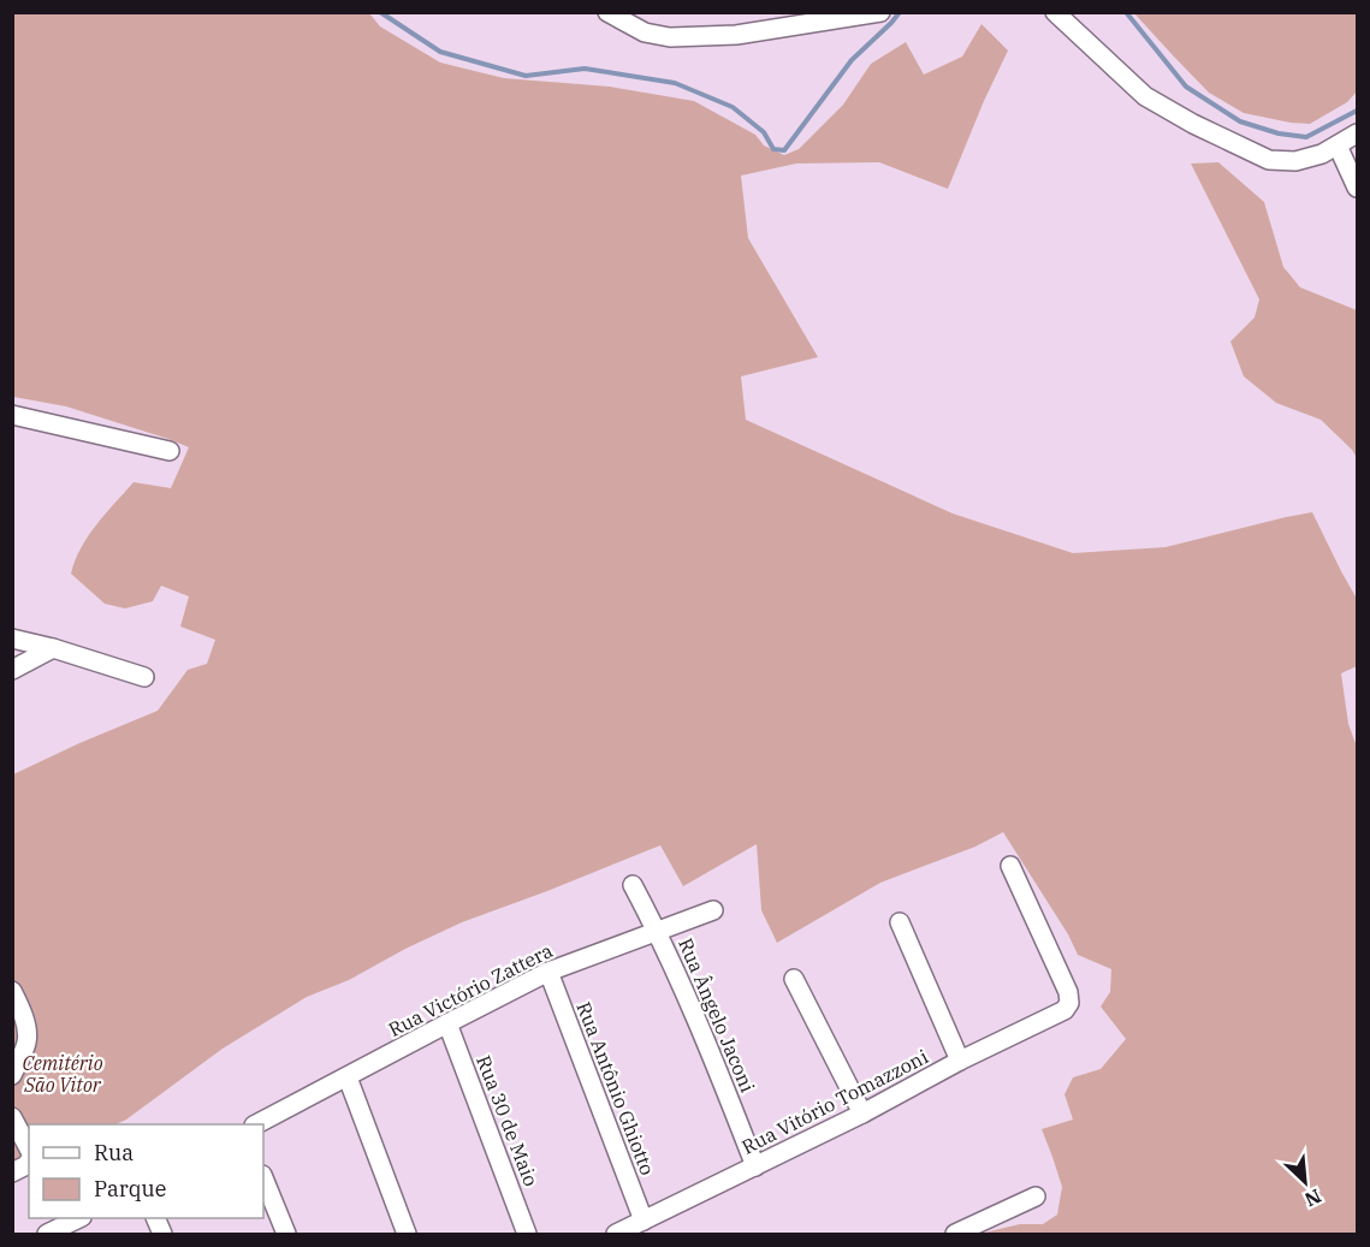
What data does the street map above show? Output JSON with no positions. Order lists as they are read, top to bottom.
{
  "streets": {
    "street": [
      "Rua Victório Zattera",
      "Rua Ângelo Jaconi",
      "Rua Antônio Ghiotto",
      "Rua Vitório Tomazzoni",
      "Rua 30 de Maio"
    ]
  },
  "crossings": [
    ["Rua Victório Zattera", "Rua Ângelo Jaconi"],
    ["Rua Victório Zattera", "Rua Antônio Ghiotto"],
    ["Rua Victório Zattera", "Rua 30 de Maio"],
    ["Rua Ângelo Jaconi", "Rua Vitório Tomazzoni"],
    ["Rua Antônio Ghiotto", "Rua Vitório Tomazzoni"]
  ],
  "parks": ["Cemitério São Vitor"],
  "legend": ["Rua", "Parque"],
  "north": "bottom right"
}
